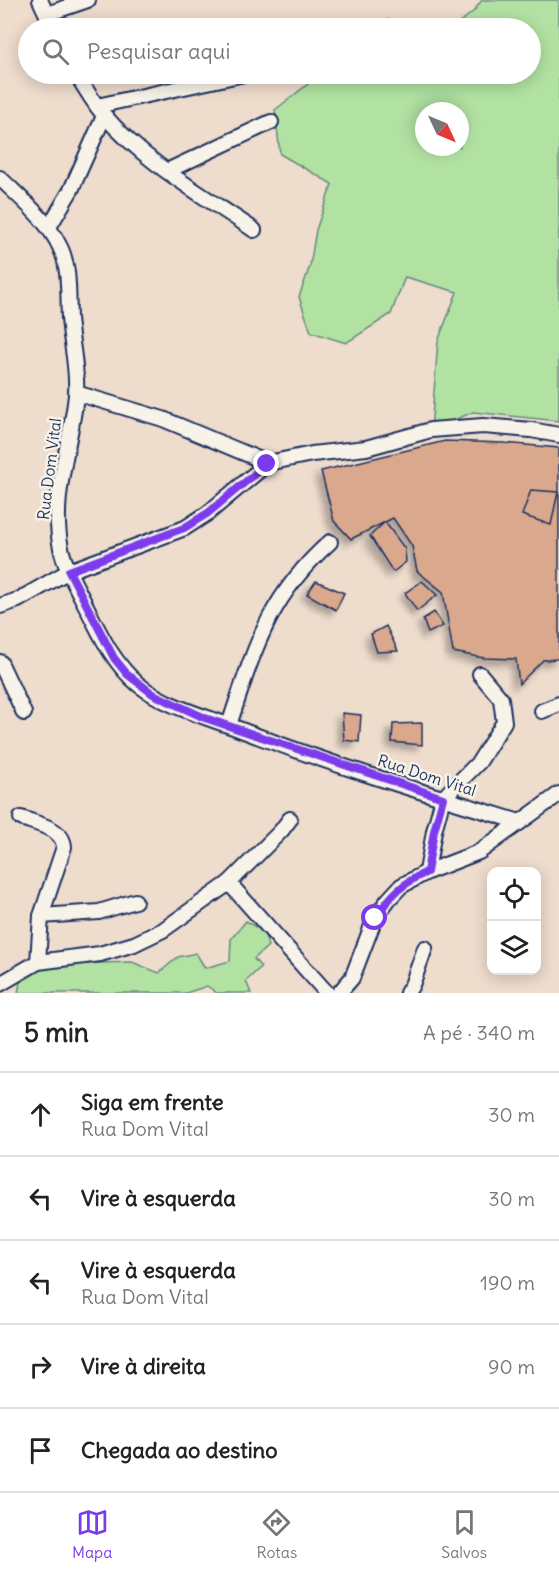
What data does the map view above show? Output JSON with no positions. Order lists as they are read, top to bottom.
{
  "streets": {
    "street": ["Rua Dom Vital"]
  },
  "north": "bottom right",
  "page": {
    "search": "Pesquisar aqui",
    "heading": ["5 min", "A pé · 340 m"],
    "list": [
      ["Siga em frente", "Rua Dom Vital", "30 m"],
      ["Vire à esquerda", "30 m"],
      ["Vire à esquerda", "Rua Dom Vital", "190 m"],
      ["Vire à direita", "90 m"],
      "Chegada ao destino"
    ],
    "nav": ["Mapa", "Rotas", "Salvos"]
  }
}
